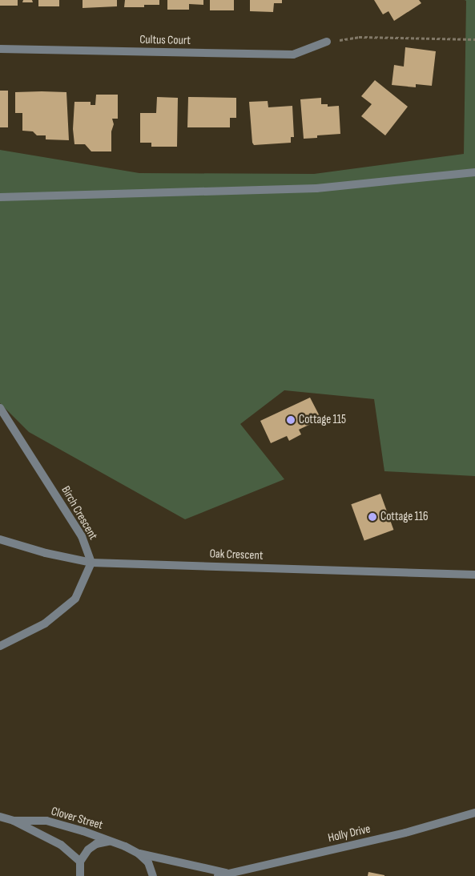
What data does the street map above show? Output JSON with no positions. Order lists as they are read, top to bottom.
{
  "streets": {
    "street": [
      "Cultus Court",
      "Birch Crescent",
      "Oak Crescent",
      "Clover Street",
      "Holly Drive"
    ]
  },
  "crossings": [
    ["Birch Crescent", "Oak Crescent"],
    ["Clover Street", "Holly Drive"]
  ],
  "places": ["Cottage 115", "Cottage 116"]
}
